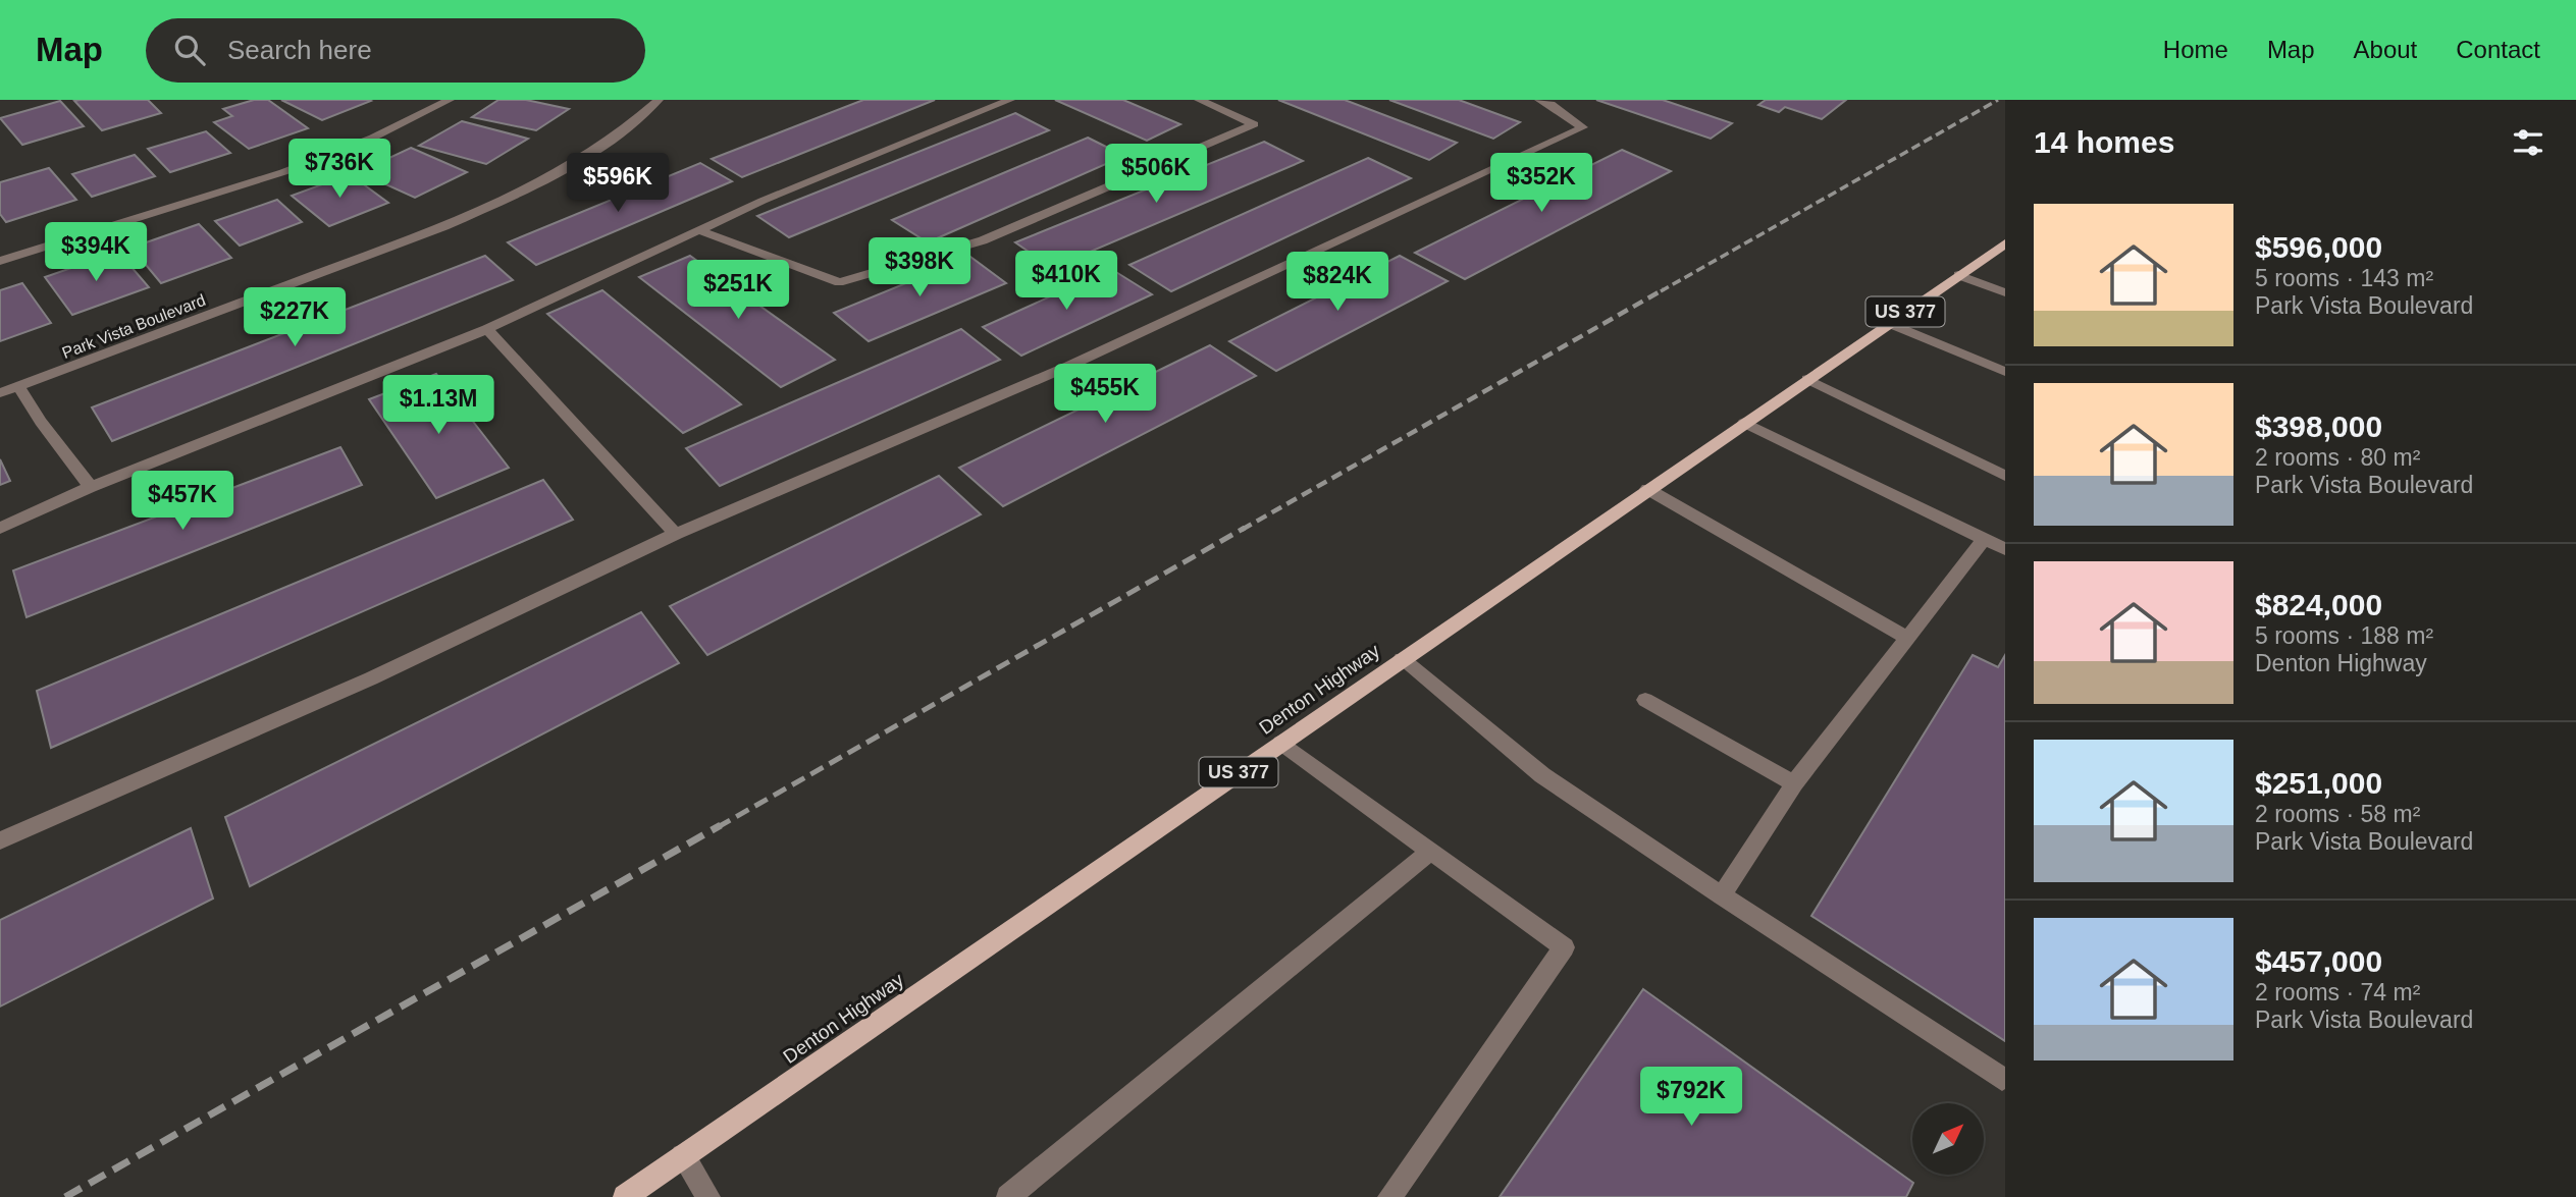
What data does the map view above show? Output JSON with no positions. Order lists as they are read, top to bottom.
{
  "streets": {
    "main road": ["US 377", "Denton Highway"],
    "street": ["Park Vista Boulevard"]
  },
  "north": "top right",
  "page": {
    "header": "Map",
    "search": "Search here",
    "nav": [
      "Home",
      "Map",
      "About",
      "Contact"
    ],
    "heading": "14 homes",
    "price": [
      "$736K",
      "$506K",
      "$596K",
      "$352K",
      "$394K",
      "$398K",
      "$410K",
      "$824K",
      "$251K",
      "$227K",
      "$455K",
      "$1.13M",
      "$457K",
      "$792K"
    ],
    "list": [
      {
        "name": "$596,000",
        "note": "5 rooms · 143 m² · Park Vista Boulevard"
      },
      {
        "name": "$398,000",
        "note": "2 rooms · 80 m² · Park Vista Boulevard"
      },
      {
        "name": "$824,000",
        "note": "5 rooms · 188 m² · Denton Highway"
      },
      {
        "name": "$251,000",
        "note": "2 rooms · 58 m² · Park Vista Boulevard"
      },
      {
        "name": "$457,000",
        "note": "2 rooms · 74 m² · Park Vista Boulevard"
      }
    ]
  }
}
